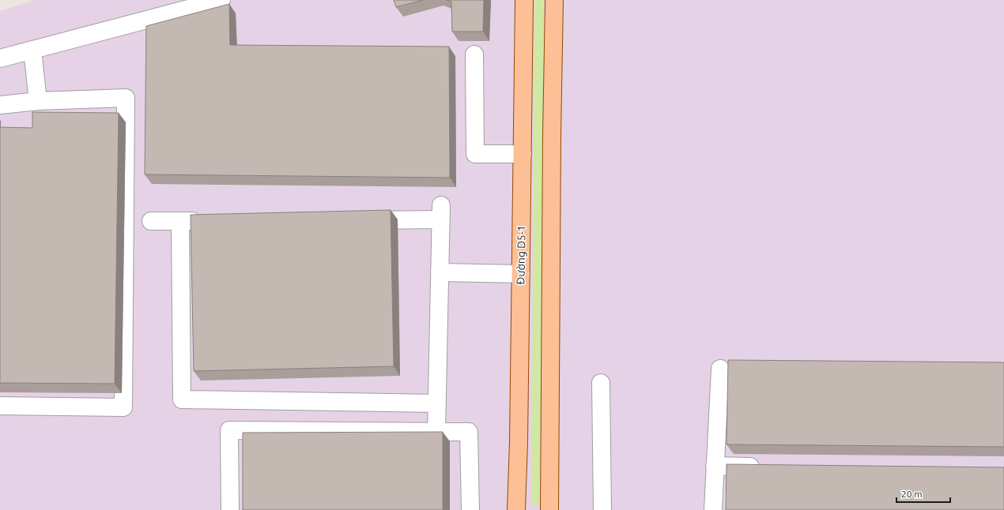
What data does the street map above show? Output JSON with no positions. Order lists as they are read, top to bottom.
{
  "streets": {
    "main road": ["Đường D5-1"]
  },
  "scale_bar": "20 m"
}
